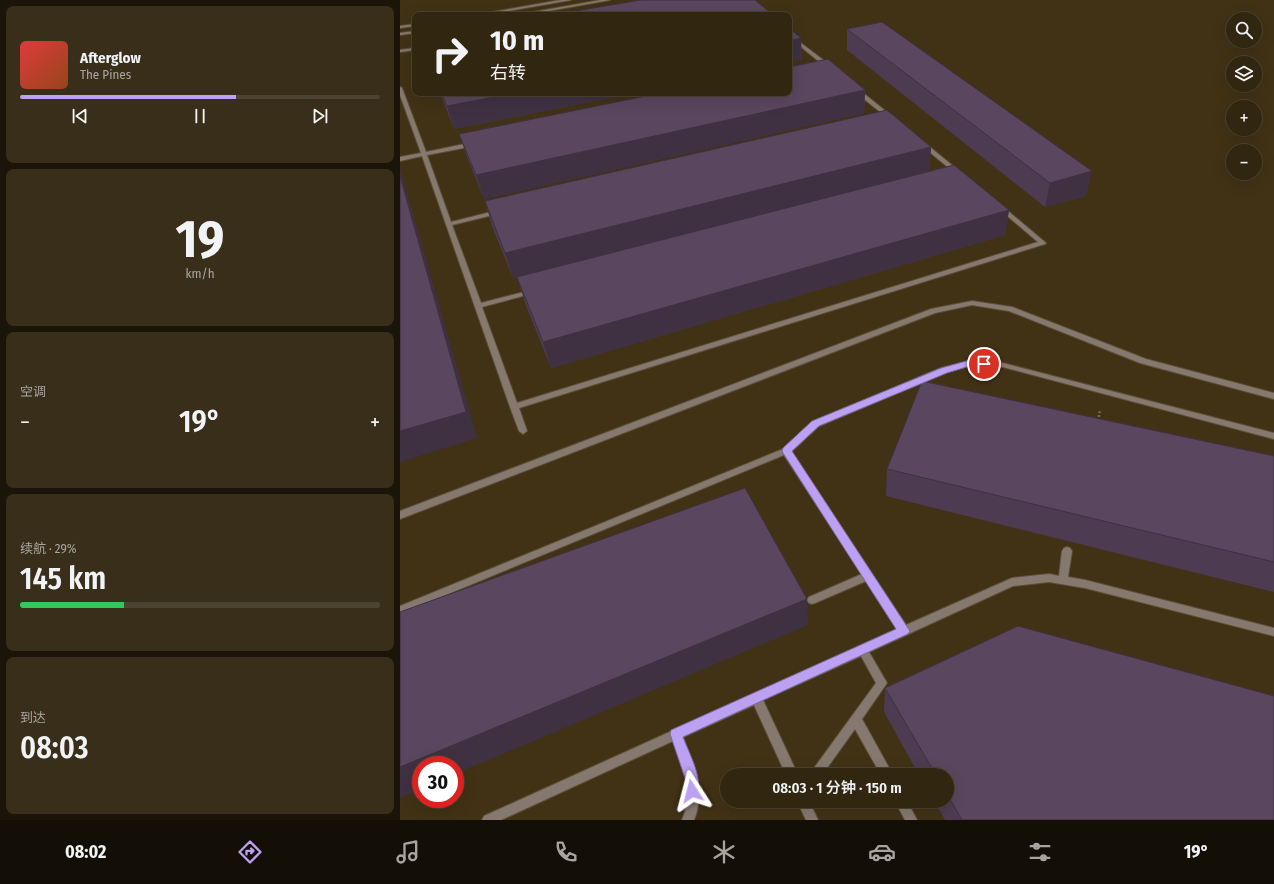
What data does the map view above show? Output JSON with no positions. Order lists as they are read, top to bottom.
{
  "page": {
    "map_buttons": ["+", "−"],
    "turn": ["10 m", "右转"],
    "song": ["Afterglow", "The Pines"],
    "tile": [
      ["19", "km/h"],
      "空调",
      ["续航 · 29%", "145 km"],
      ["到达", "08:03"]
    ],
    "heat": ["−", "19°", "+"],
    "limit": "30",
    "trip": "08:03 · 1 分钟 · 150 m",
    "tabs": ["08:02", "19°"]
  }
}
